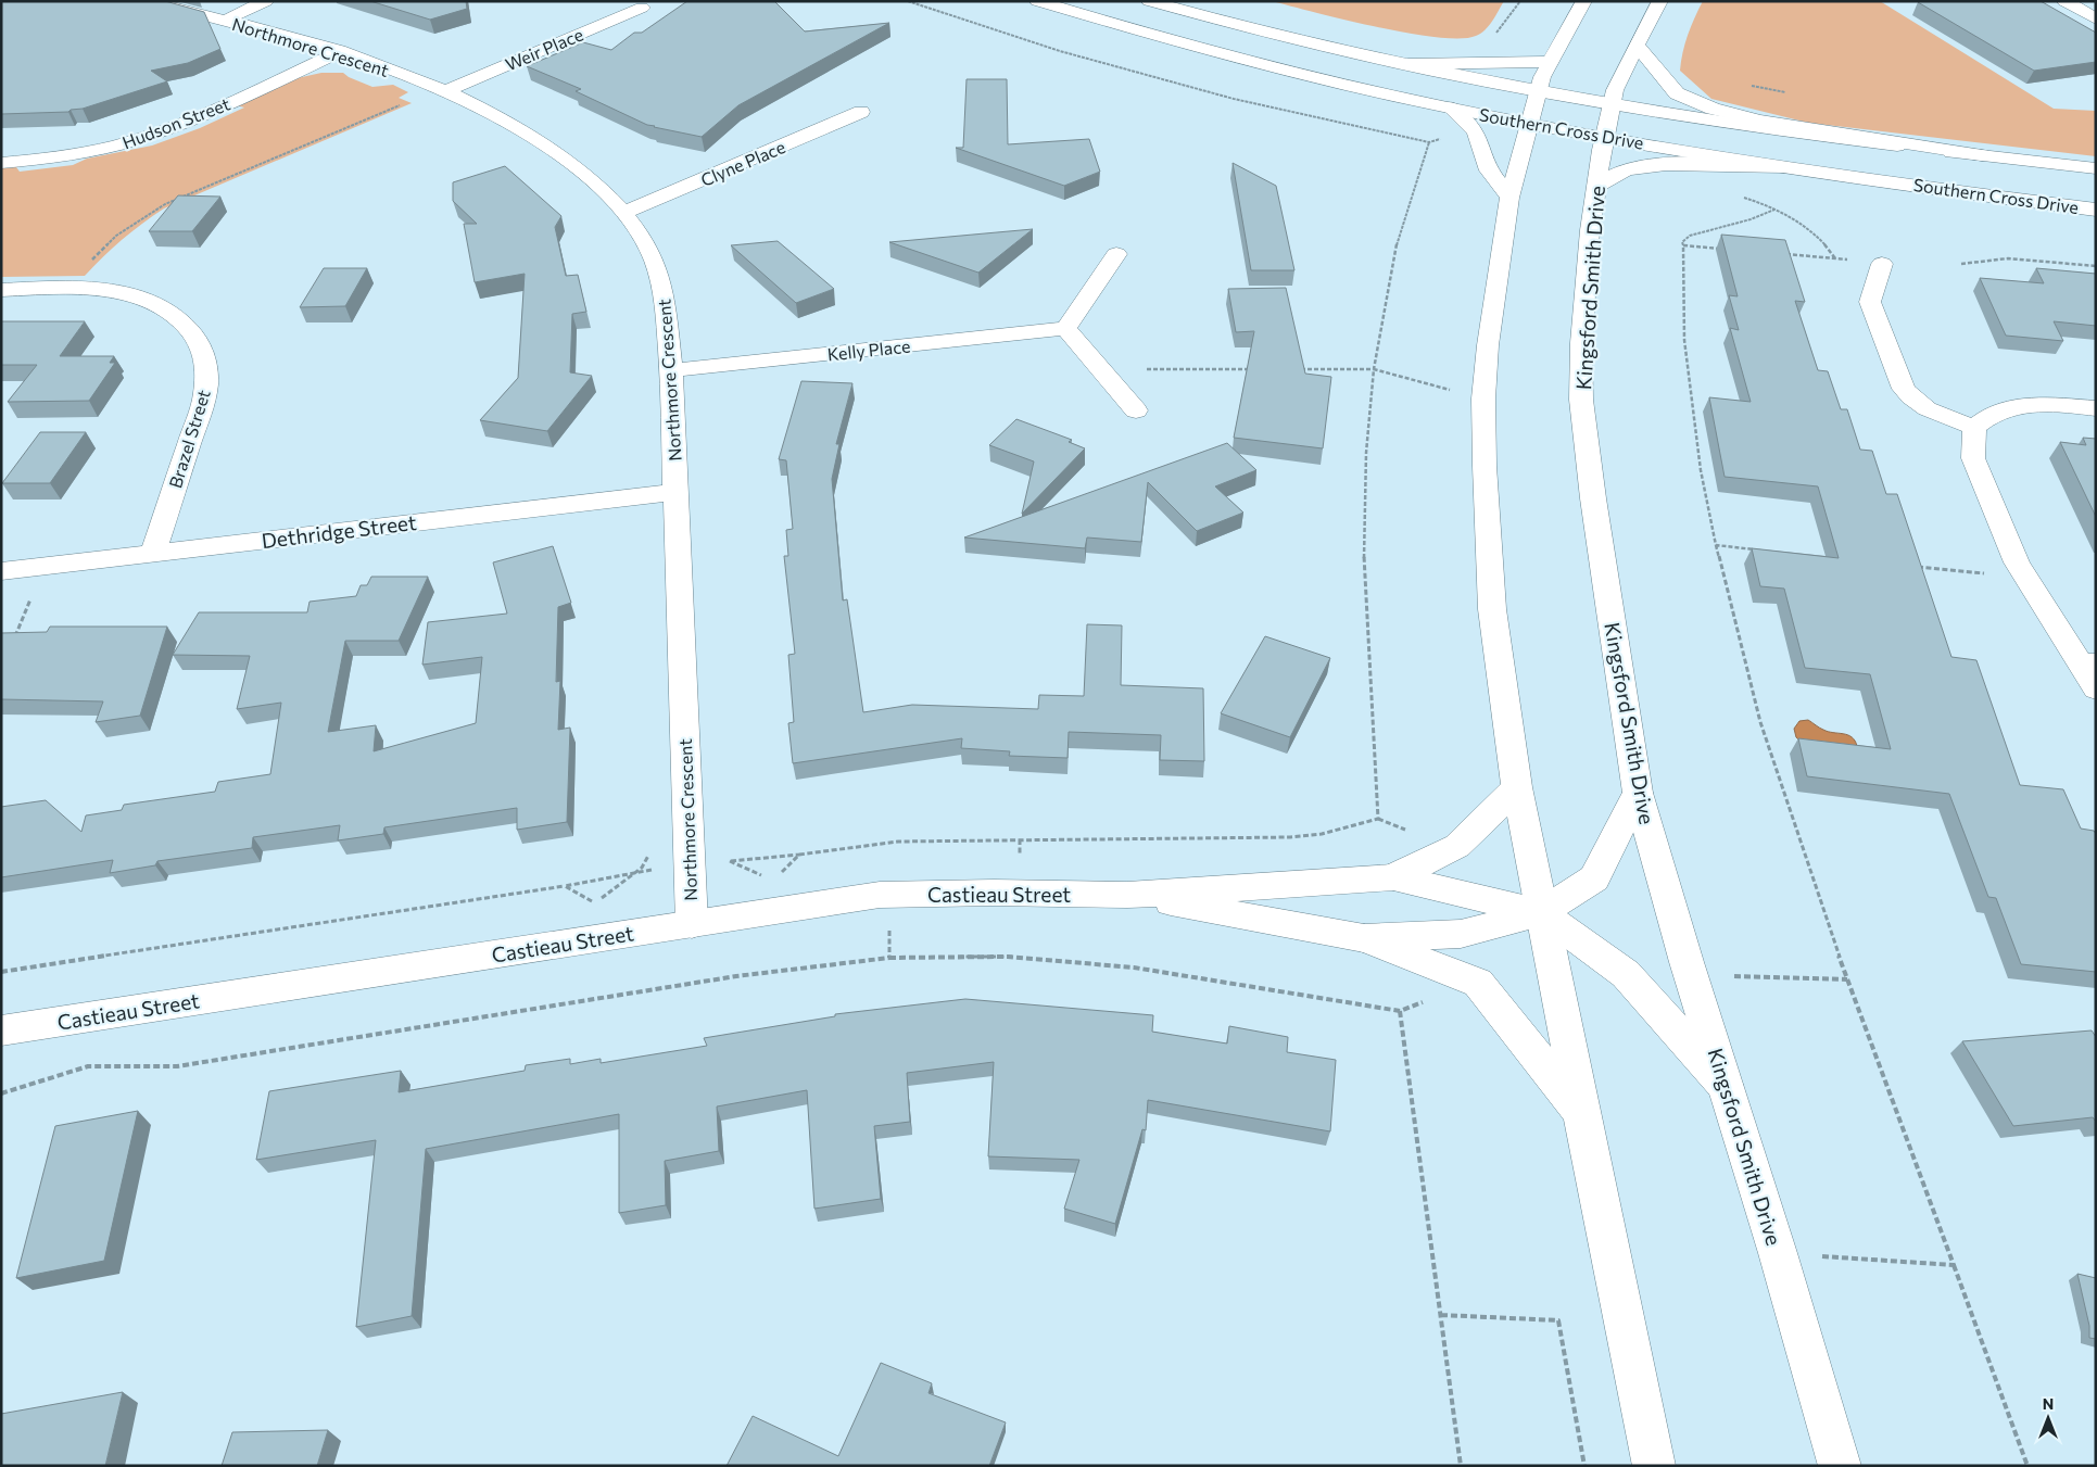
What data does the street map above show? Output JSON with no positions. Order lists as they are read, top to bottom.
{
  "streets": {
    "main road": [
      "Northmore Crescent",
      "Weir Place",
      "Hudson Street",
      "Southern Cross Drive",
      "Clyne Place",
      "Kingsford Smith Drive",
      "Kelly Place",
      "Brazel Street",
      "Dethridge Street",
      "Castieau Street"
    ]
  },
  "crossings": [
    ["Northmore Crescent", "Weir Place"],
    ["Northmore Crescent", "Hudson Street"],
    ["Northmore Crescent", "Clyne Place"],
    ["Northmore Crescent", "Kelly Place"],
    ["Northmore Crescent", "Dethridge Street"],
    ["Northmore Crescent", "Castieau Street"],
    ["Southern Cross Drive", "Kingsford Smith Drive"],
    ["Kingsford Smith Drive", "Castieau Street"],
    ["Brazel Street", "Dethridge Street"]
  ],
  "north": "top"
}
